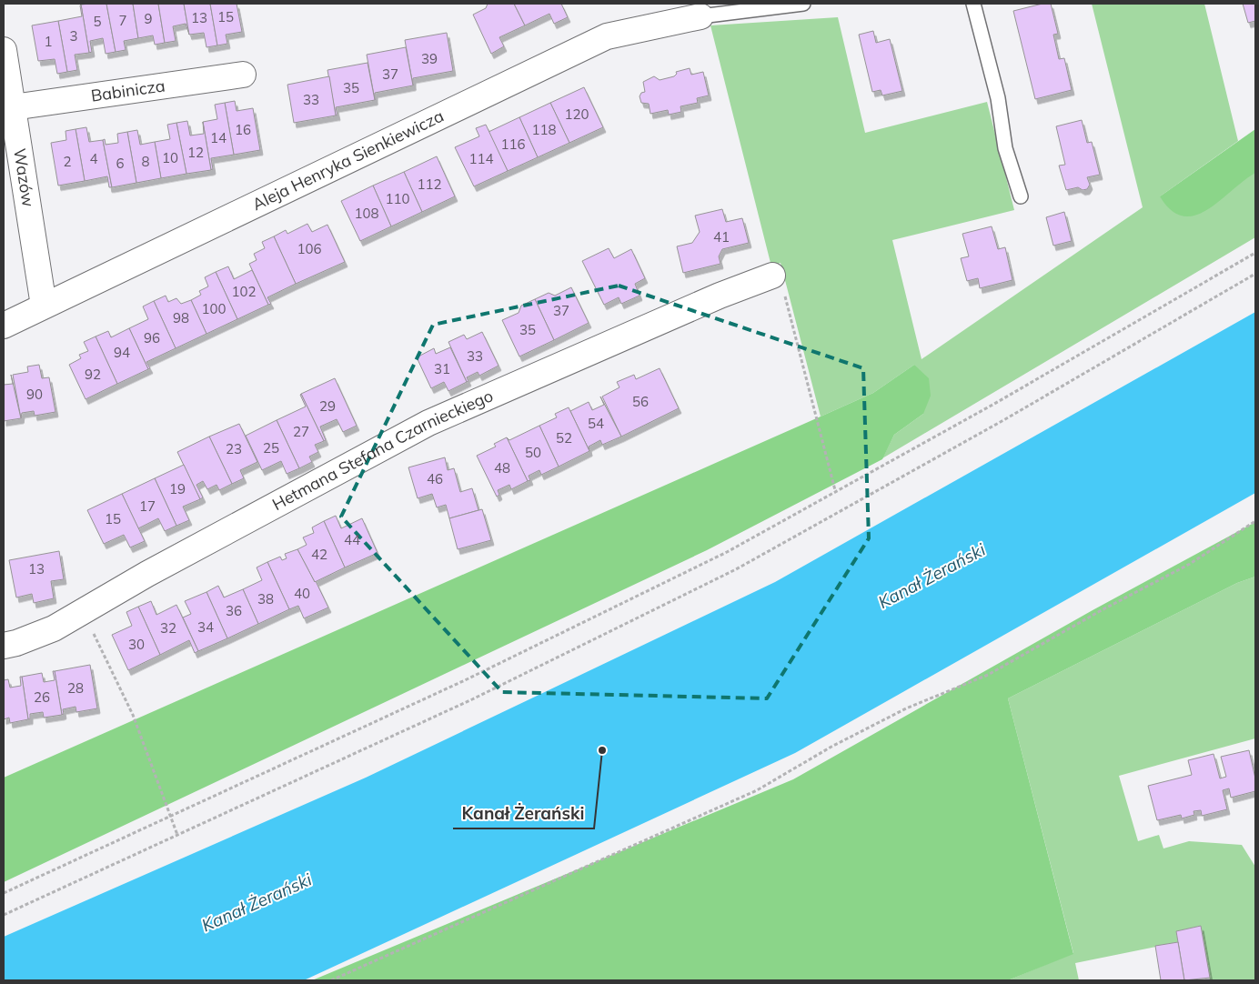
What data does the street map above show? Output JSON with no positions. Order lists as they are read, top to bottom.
{
  "streets": {
    "street": [
      "Babinicza",
      "Aleja Henryka Sienkiewicza",
      "Wazów",
      "Hetmana Stefana Czarnieckiego"
    ]
  },
  "crossings": [
    ["Babinicza", "Wazów"],
    ["Aleja Henryka Sienkiewicza", "Wazów"]
  ],
  "water": ["Kanał Żerański"],
  "places": ["Kanał Żerański"],
  "house_numbers": [
    "15",
    "13",
    "9",
    "7",
    "5",
    "3",
    "1",
    "39",
    "37",
    "35",
    "33",
    "120",
    "16",
    "118",
    "14",
    "116",
    "12",
    "10",
    "4",
    "114",
    "2",
    "8",
    "6",
    "112",
    "110",
    "108",
    "41",
    "106",
    "102",
    "100",
    "37",
    "98",
    "35",
    "96",
    "94",
    "33",
    "31",
    "92",
    "90",
    "56",
    "29",
    "54",
    "27",
    "52",
    "25",
    "23",
    "50",
    "48",
    "46",
    "19",
    "17",
    "15",
    "44",
    "42",
    "13",
    "40",
    "38",
    "36",
    "34",
    "32",
    "30",
    "28",
    "26"
  ]
}
